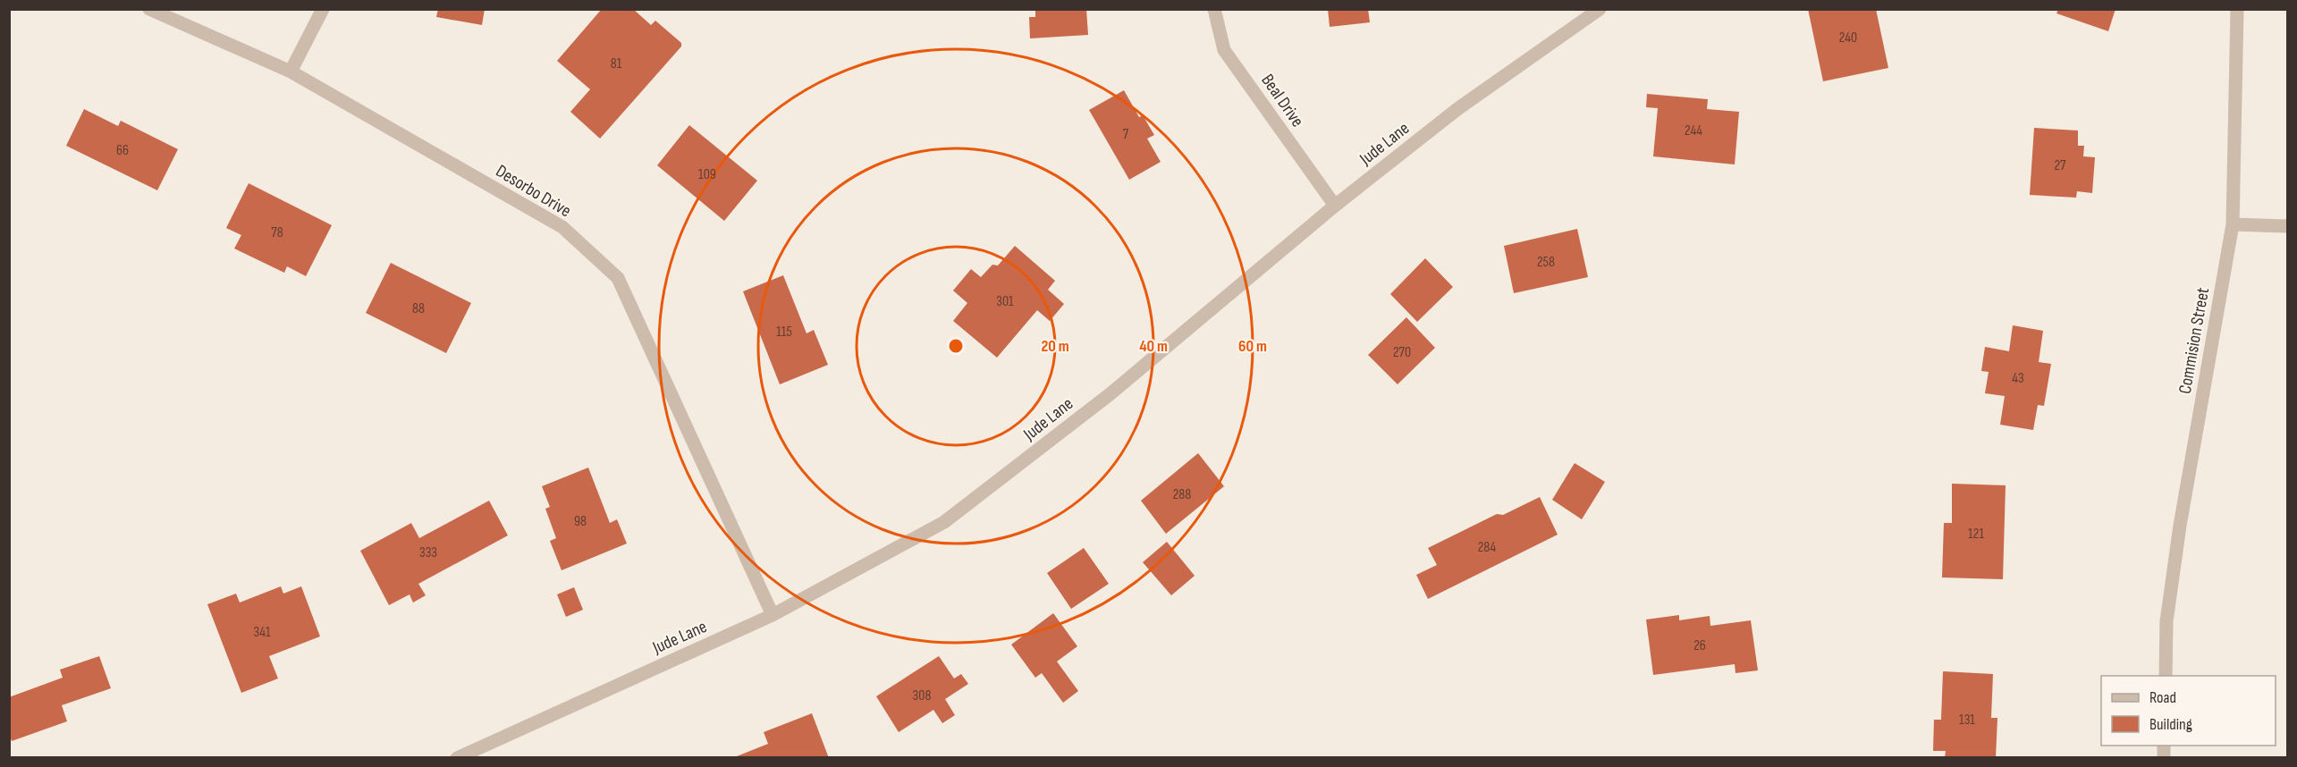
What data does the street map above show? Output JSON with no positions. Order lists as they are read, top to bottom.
{
  "streets": {
    "street": [
      "Beal Drive",
      "Jude Lane",
      "Desorbo Drive",
      "Commision Street"
    ]
  },
  "crossings": [
    ["Beal Drive", "Jude Lane"],
    ["Jude Lane", "Desorbo Drive"]
  ],
  "house_numbers": [
    "240",
    "81",
    "244",
    "7",
    "66",
    "27",
    "109",
    "78",
    "258",
    "301",
    "88",
    "115",
    "270",
    "43",
    "288",
    "98",
    "121",
    "284",
    "333",
    "341",
    "26",
    "308",
    "131"
  ],
  "legend": ["Road", "Building"],
  "rings": ["20 m", "40 m", "60 m"]
}
